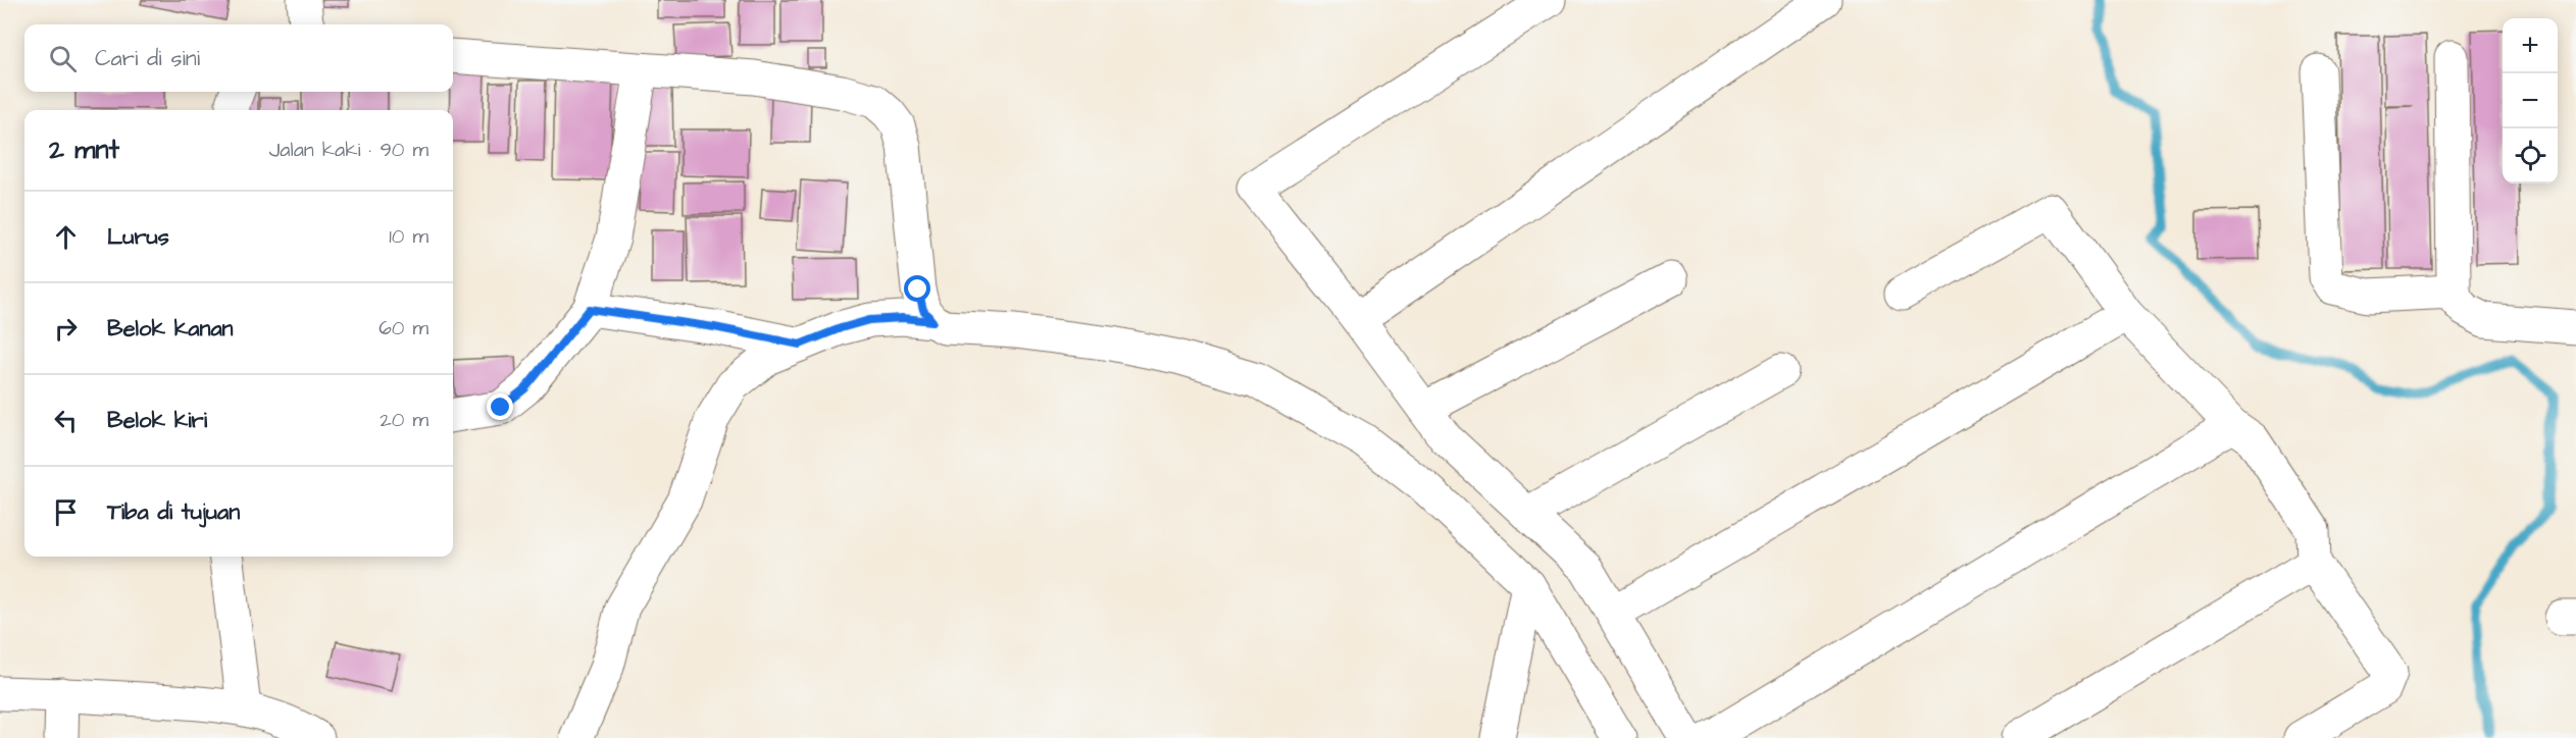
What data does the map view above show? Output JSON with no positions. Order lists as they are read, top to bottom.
{
  "page": {
    "map_buttons": ["+", "−"],
    "search": "Cari di sini",
    "heading": ["2 mnt", "Jalan kaki · 90 m"],
    "list": [
      ["Lurus", "10 m"],
      ["Belok kanan", "60 m"],
      ["Belok kiri", "20 m"],
      "Tiba di tujuan"
    ]
  }
}
